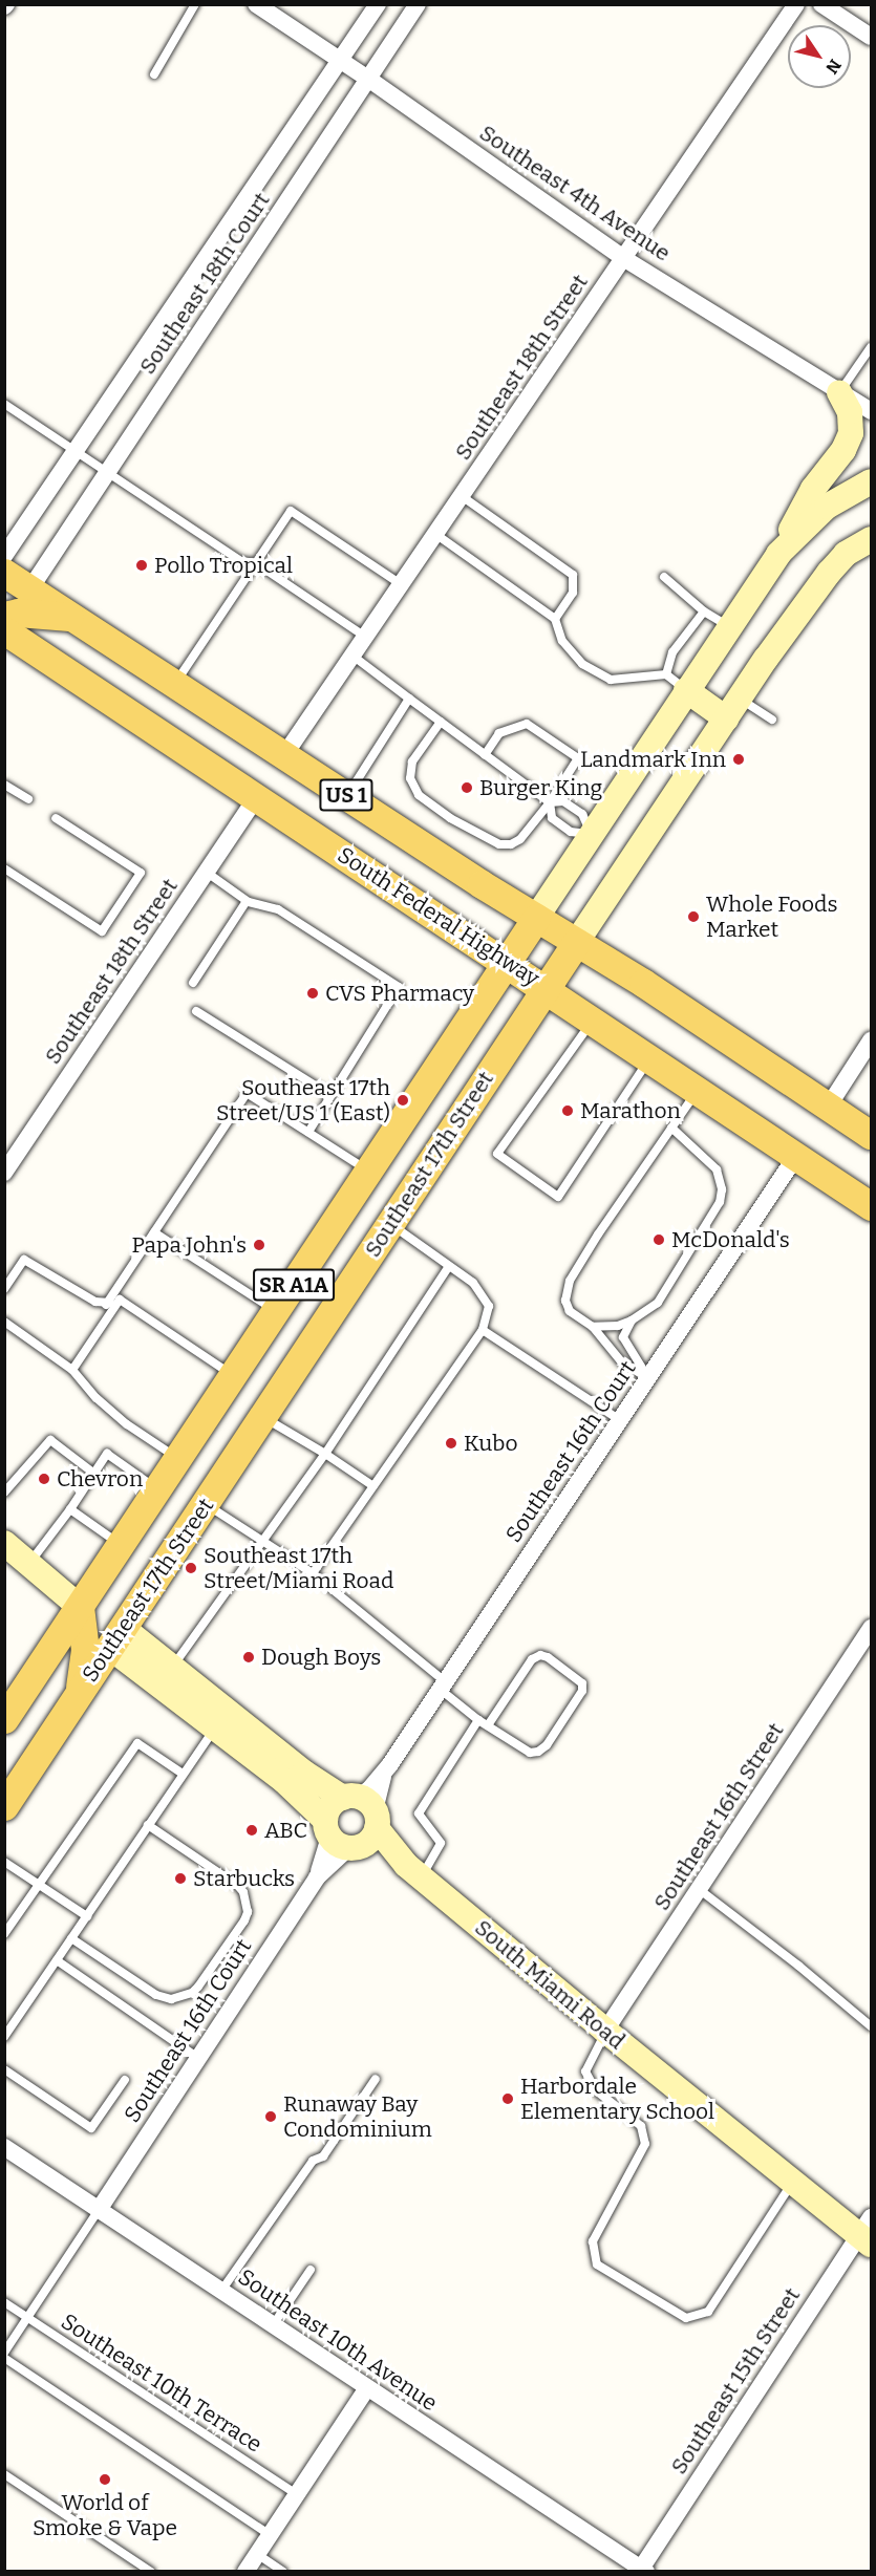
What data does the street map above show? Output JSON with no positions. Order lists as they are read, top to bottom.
{
  "streets": {
    "main road": [
      "US 1",
      "South Federal Highway",
      "Southeast 17th Street",
      "SR A1A",
      "South Miami Road"
    ],
    "street": [
      "Southeast 4th Avenue",
      "Southeast 18th Court",
      "Southeast 18th Street",
      "Southeast 16th Court",
      "Southeast 16th Street",
      "Southeast 10th Avenue",
      "Southeast 15th Street"
    ],
    "lane": ["Southeast 10th Terrace"]
  },
  "crossings": [
    ["Southeast 4th Avenue", "Southeast 18th Court"],
    ["Southeast 4th Avenue", "Southeast 18th Street"],
    ["Southeast 18th Court", "US 1"],
    ["Southeast 18th Street", "US 1"],
    ["Southeast 18th Street", "South Federal Highway"],
    ["US 1", "Southeast 17th Street"],
    ["South Federal Highway", "Southeast 17th Street"],
    ["South Federal Highway", "Southeast 16th Court"],
    ["Southeast 17th Street", "South Miami Road"],
    ["Southeast 16th Court", "South Miami Road"],
    ["Southeast 16th Court", "Southeast 10th Avenue"],
    ["Southeast 16th Street", "South Miami Road"],
    ["South Miami Road", "Southeast 15th Street"],
    ["Southeast 10th Avenue", "Southeast 15th Street"]
  ],
  "places": [
    "Pollo Tropical",
    "Landmark Inn",
    "Burger King",
    "Whole Foods Market",
    "CVS Pharmacy",
    "Southeast 17th Street/US 1 (East)",
    "Marathon",
    "McDonald's",
    "Papa John's",
    "Kubo",
    "Chevron",
    "Southeast 17th Street/Miami Road",
    "Dough Boys",
    "ABC",
    "Starbucks",
    "Harbordale Elementary School",
    "Runaway Bay Condominium",
    "World of Smoke & Vape"
  ],
  "north": "bottom right"
}
